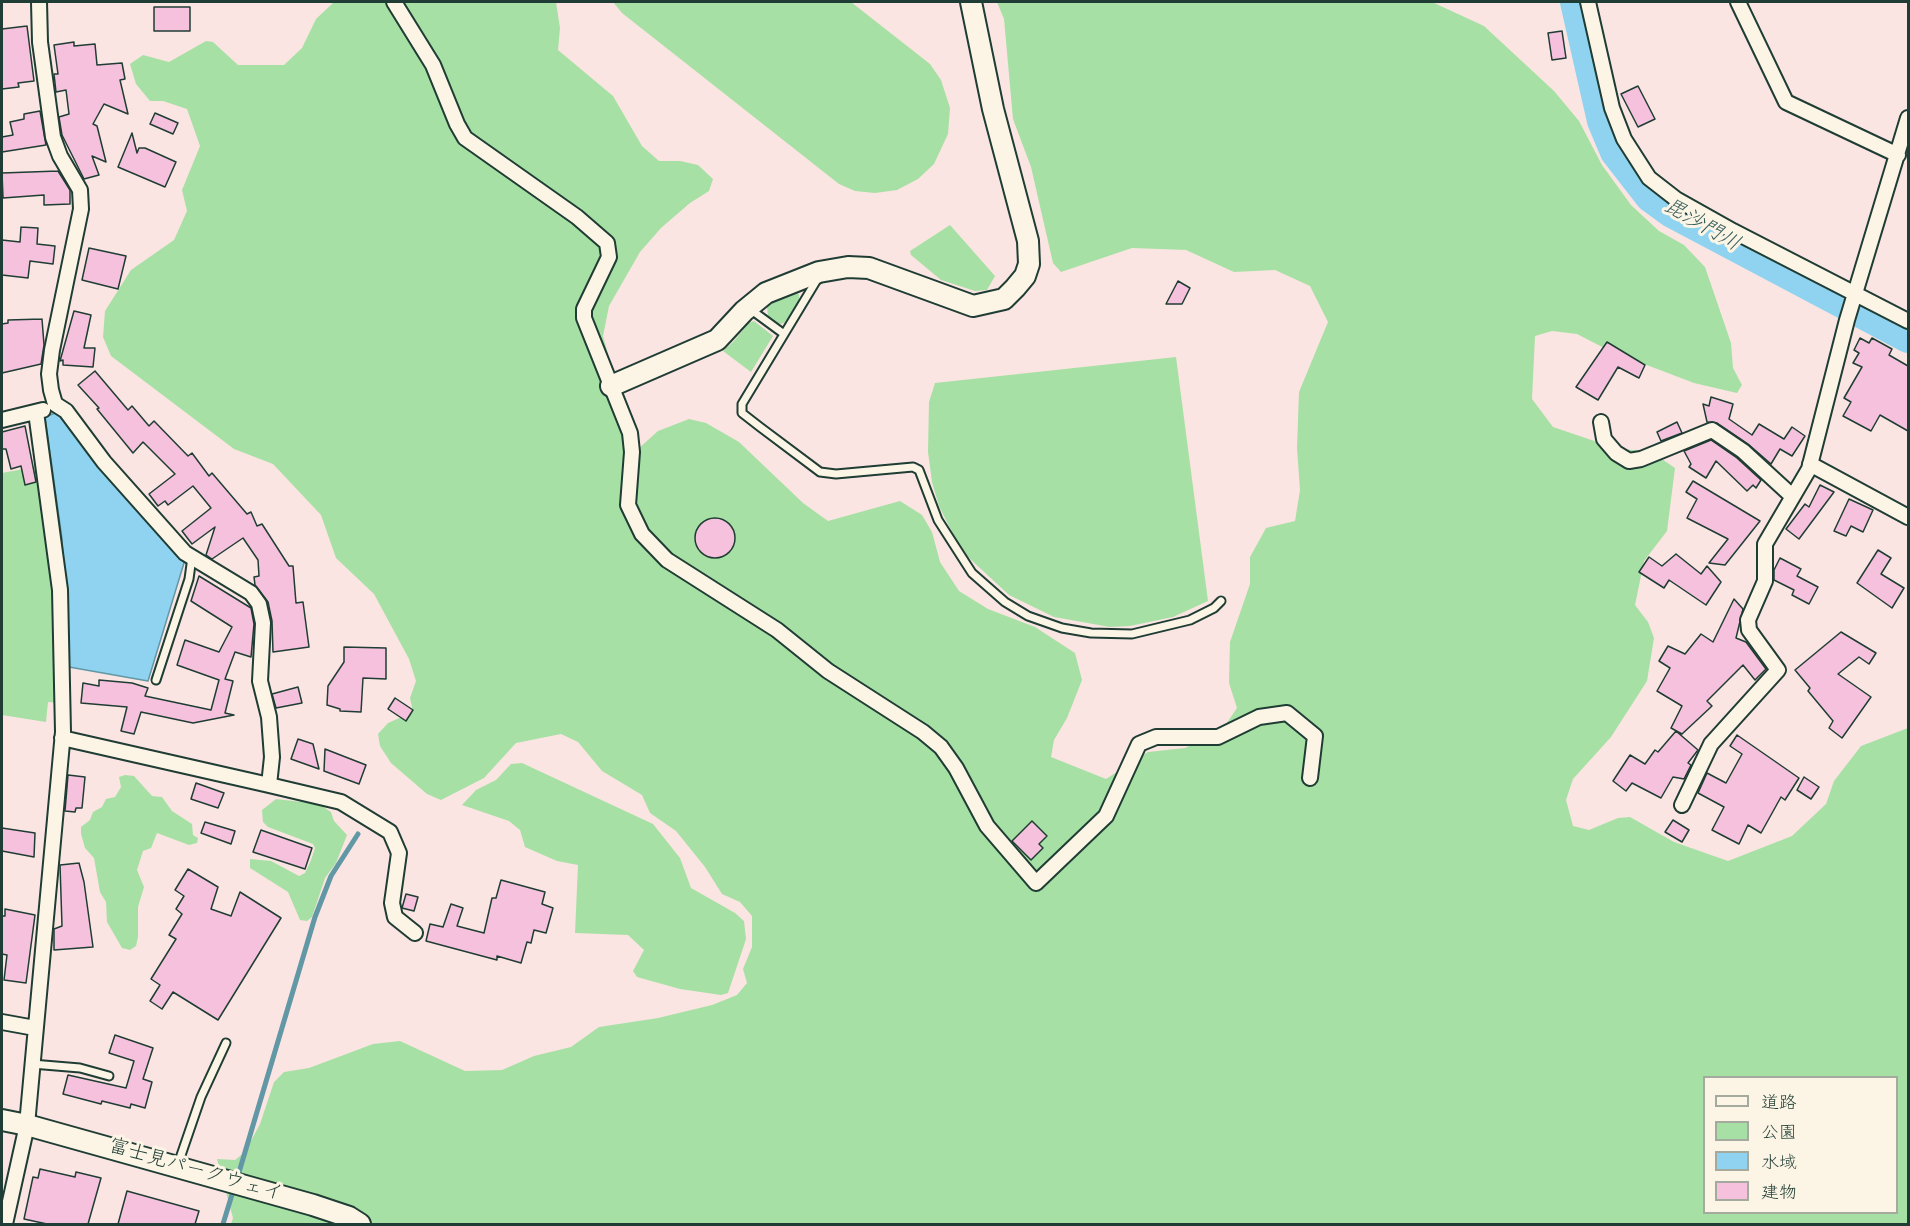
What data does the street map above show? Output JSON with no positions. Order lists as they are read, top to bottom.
{
  "streets": {
    "street": ["富士見パークウェイ"]
  },
  "water": ["毘沙門川"],
  "legend": [
    "道路",
    "公園",
    "水域",
    "建物"
  ]
}
